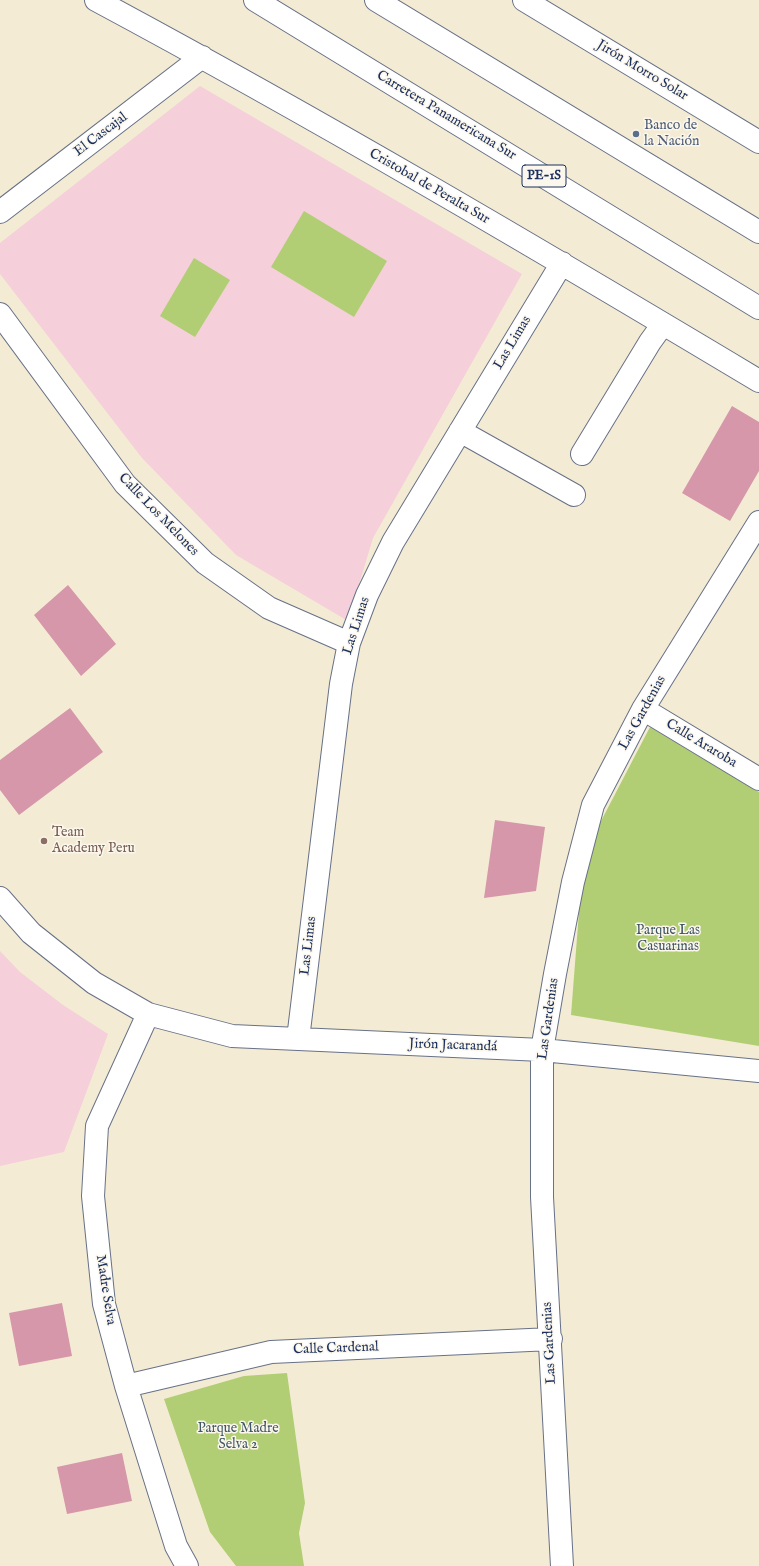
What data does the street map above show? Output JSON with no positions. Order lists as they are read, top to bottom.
{
  "streets": {
    "main road": [
      "Jirón Morro Solar",
      "Carretera Panamericana Sur",
      "El Cascajal",
      "PE-1S",
      "Cristobal de Peralta Sur",
      "Las Limas",
      "Calle Los Melones",
      "Las Gardenias",
      "Calle Araroba",
      "Jirón Jacarandá",
      "Madre Selva",
      "Calle Cardenal"
    ]
  },
  "crossings": [
    ["El Cascajal", "Cristobal de Peralta Sur"],
    ["Cristobal de Peralta Sur", "Las Limas"],
    ["Las Limas", "Calle Los Melones"],
    ["Las Limas", "Jirón Jacarandá"],
    ["Las Gardenias", "Calle Araroba"],
    ["Las Gardenias", "Jirón Jacarandá"],
    ["Las Gardenias", "Calle Cardenal"],
    ["Jirón Jacarandá", "Madre Selva"],
    ["Madre Selva", "Calle Cardenal"]
  ],
  "parks": ["Parque Las Casuarinas", "Parque Madre Selva 2"],
  "places": ["Banco de la Nación", "Team Academy Peru"]
}
